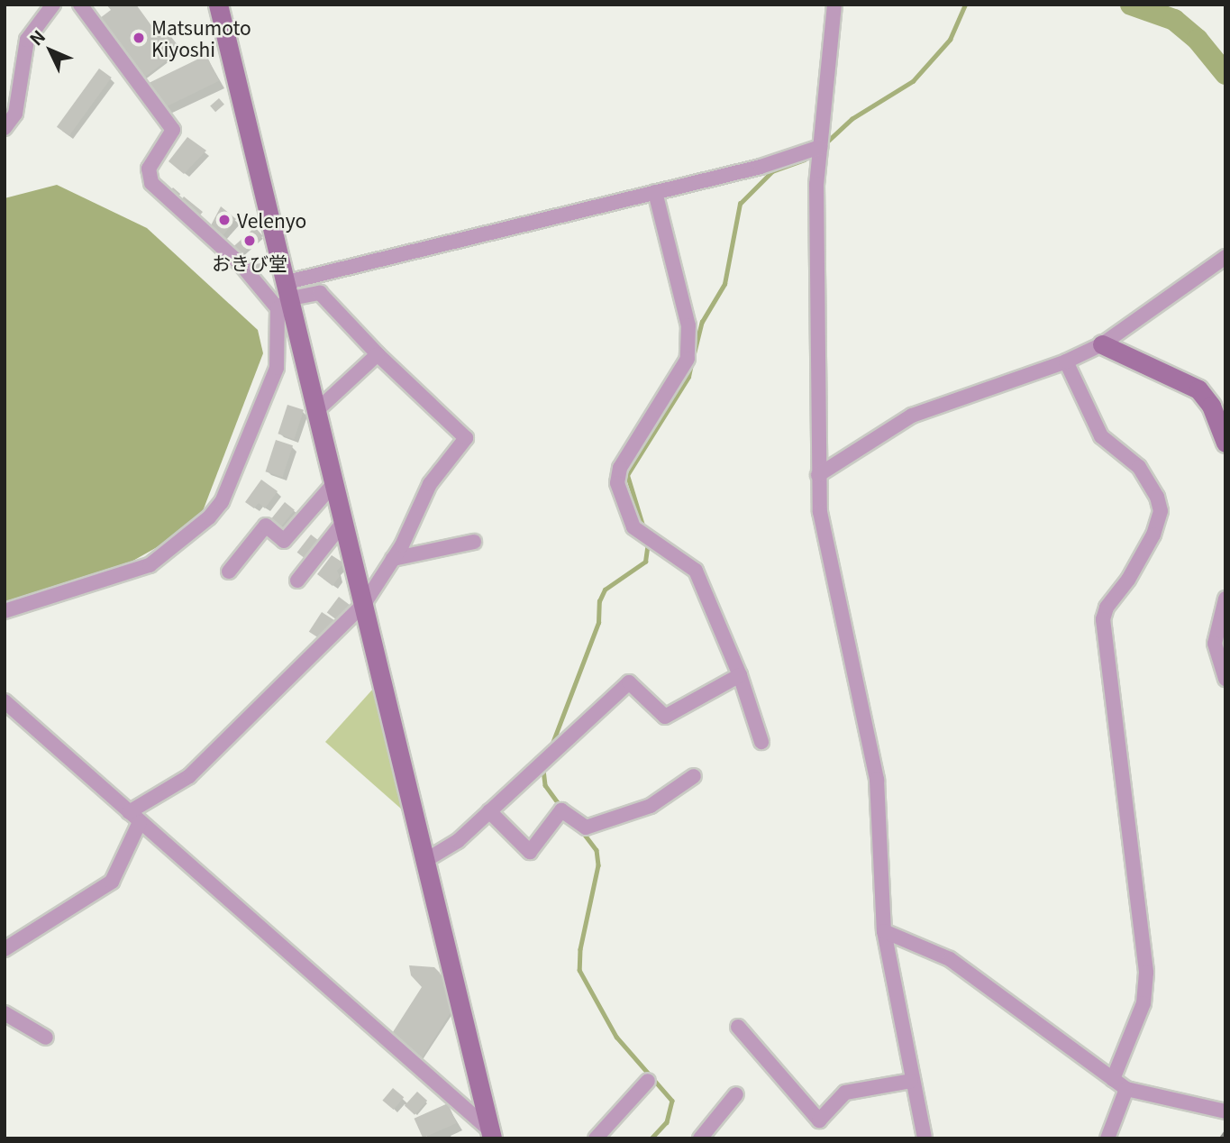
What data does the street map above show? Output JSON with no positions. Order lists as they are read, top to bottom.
{
  "places": ["Matsumoto Kiyoshi", "Velenyo", "おきび堂"],
  "north": "top left"
}
